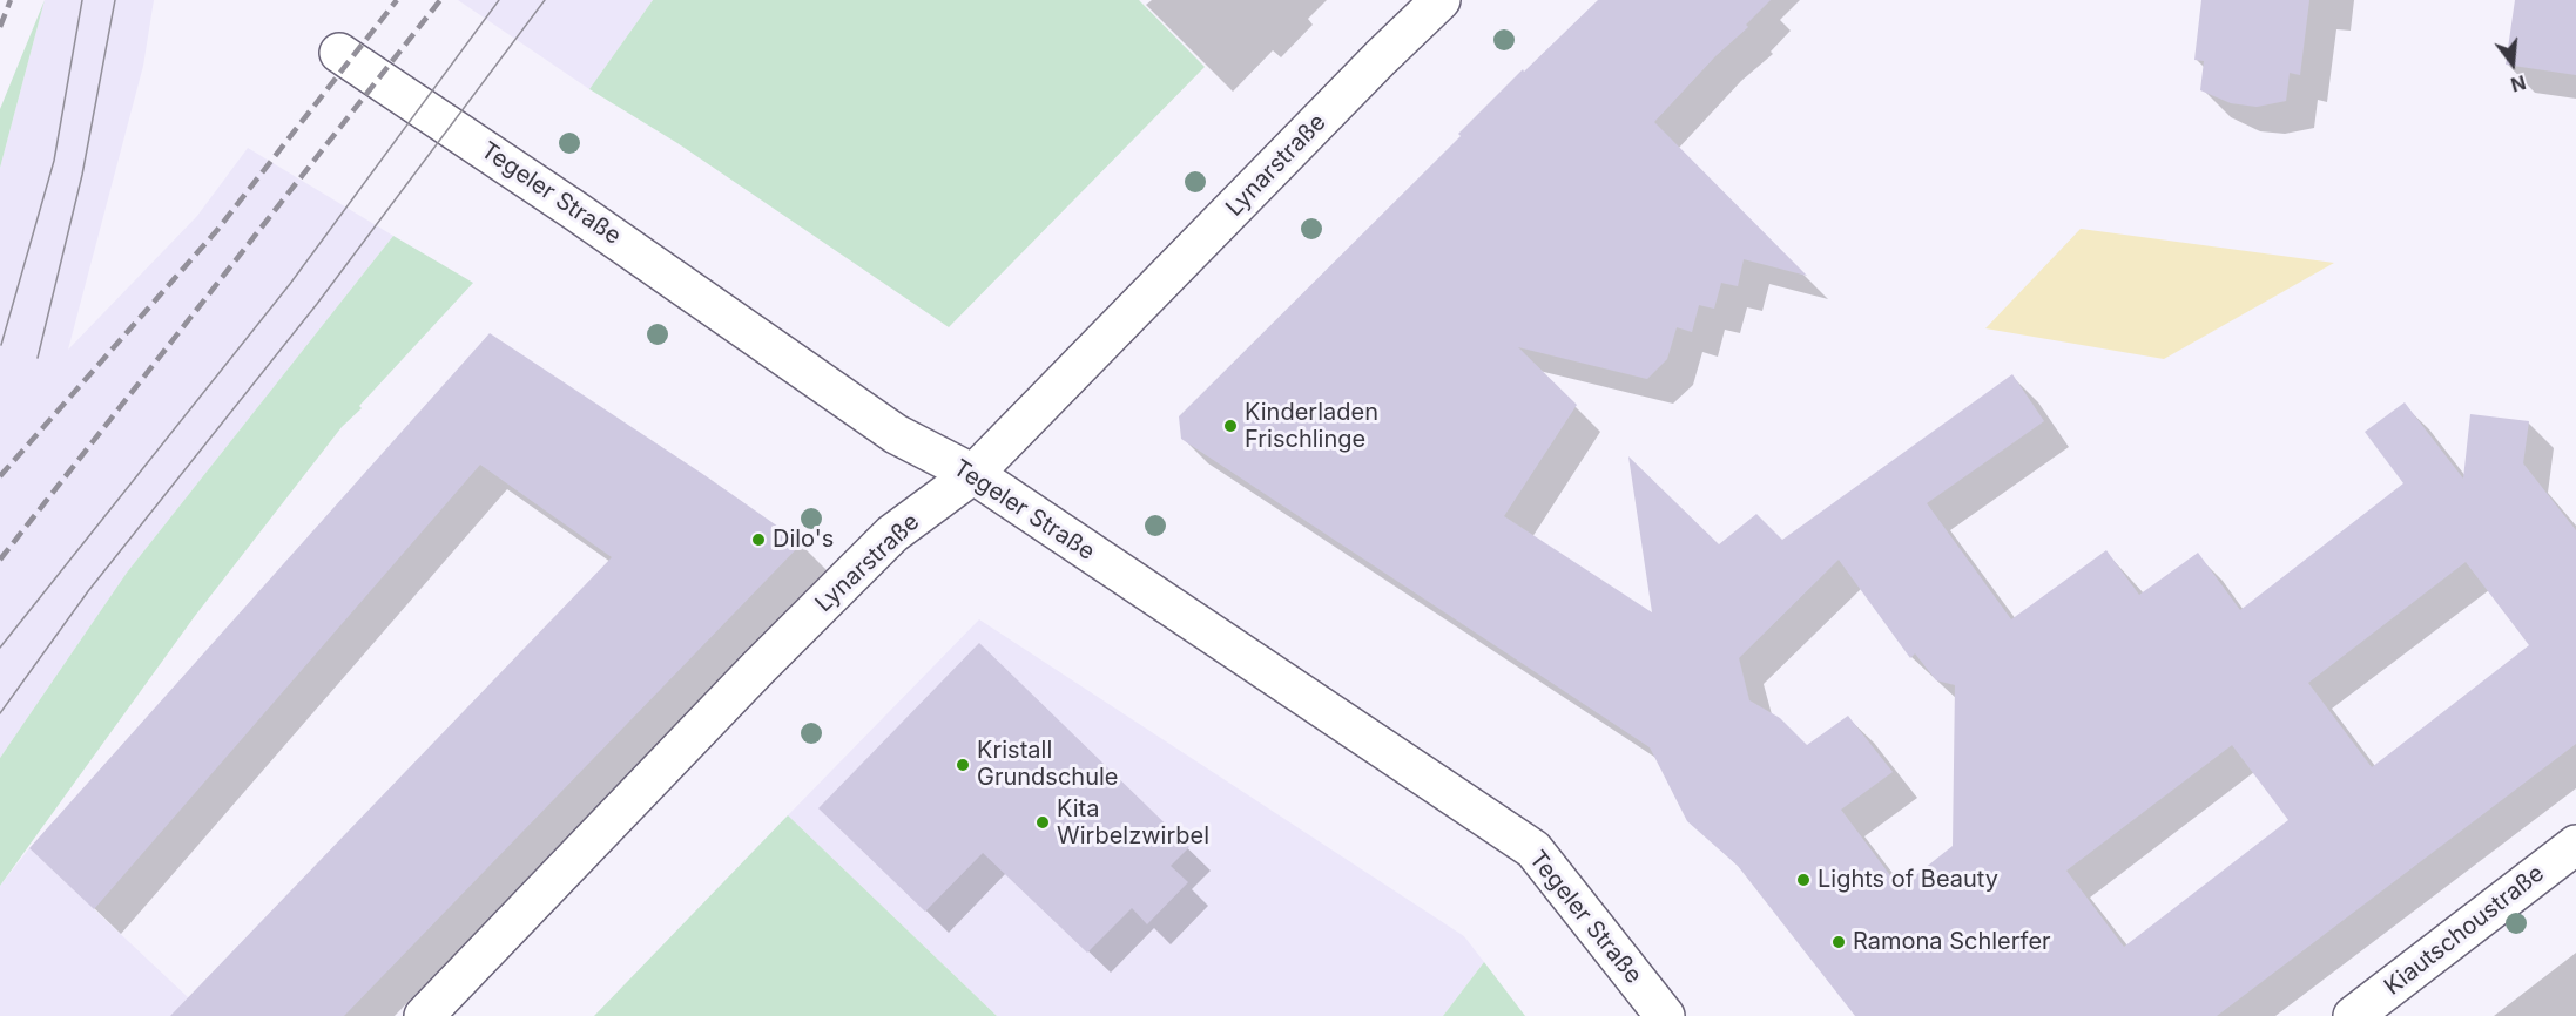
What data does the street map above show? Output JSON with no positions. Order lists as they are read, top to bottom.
{
  "streets": {
    "street": ["Lynarstraße", "Tegeler Straße", "Kiautschoustraße"]
  },
  "crossings": [
    ["Lynarstraße", "Tegeler Straße"]
  ],
  "places": [
    "Kinderladen Frischlinge",
    "Dilo's",
    "Kristall Grundschule",
    "Kita Wirbelzwirbel",
    "Lights of Beauty",
    "Ramona Schlerfer"
  ],
  "north": "bottom"
}
